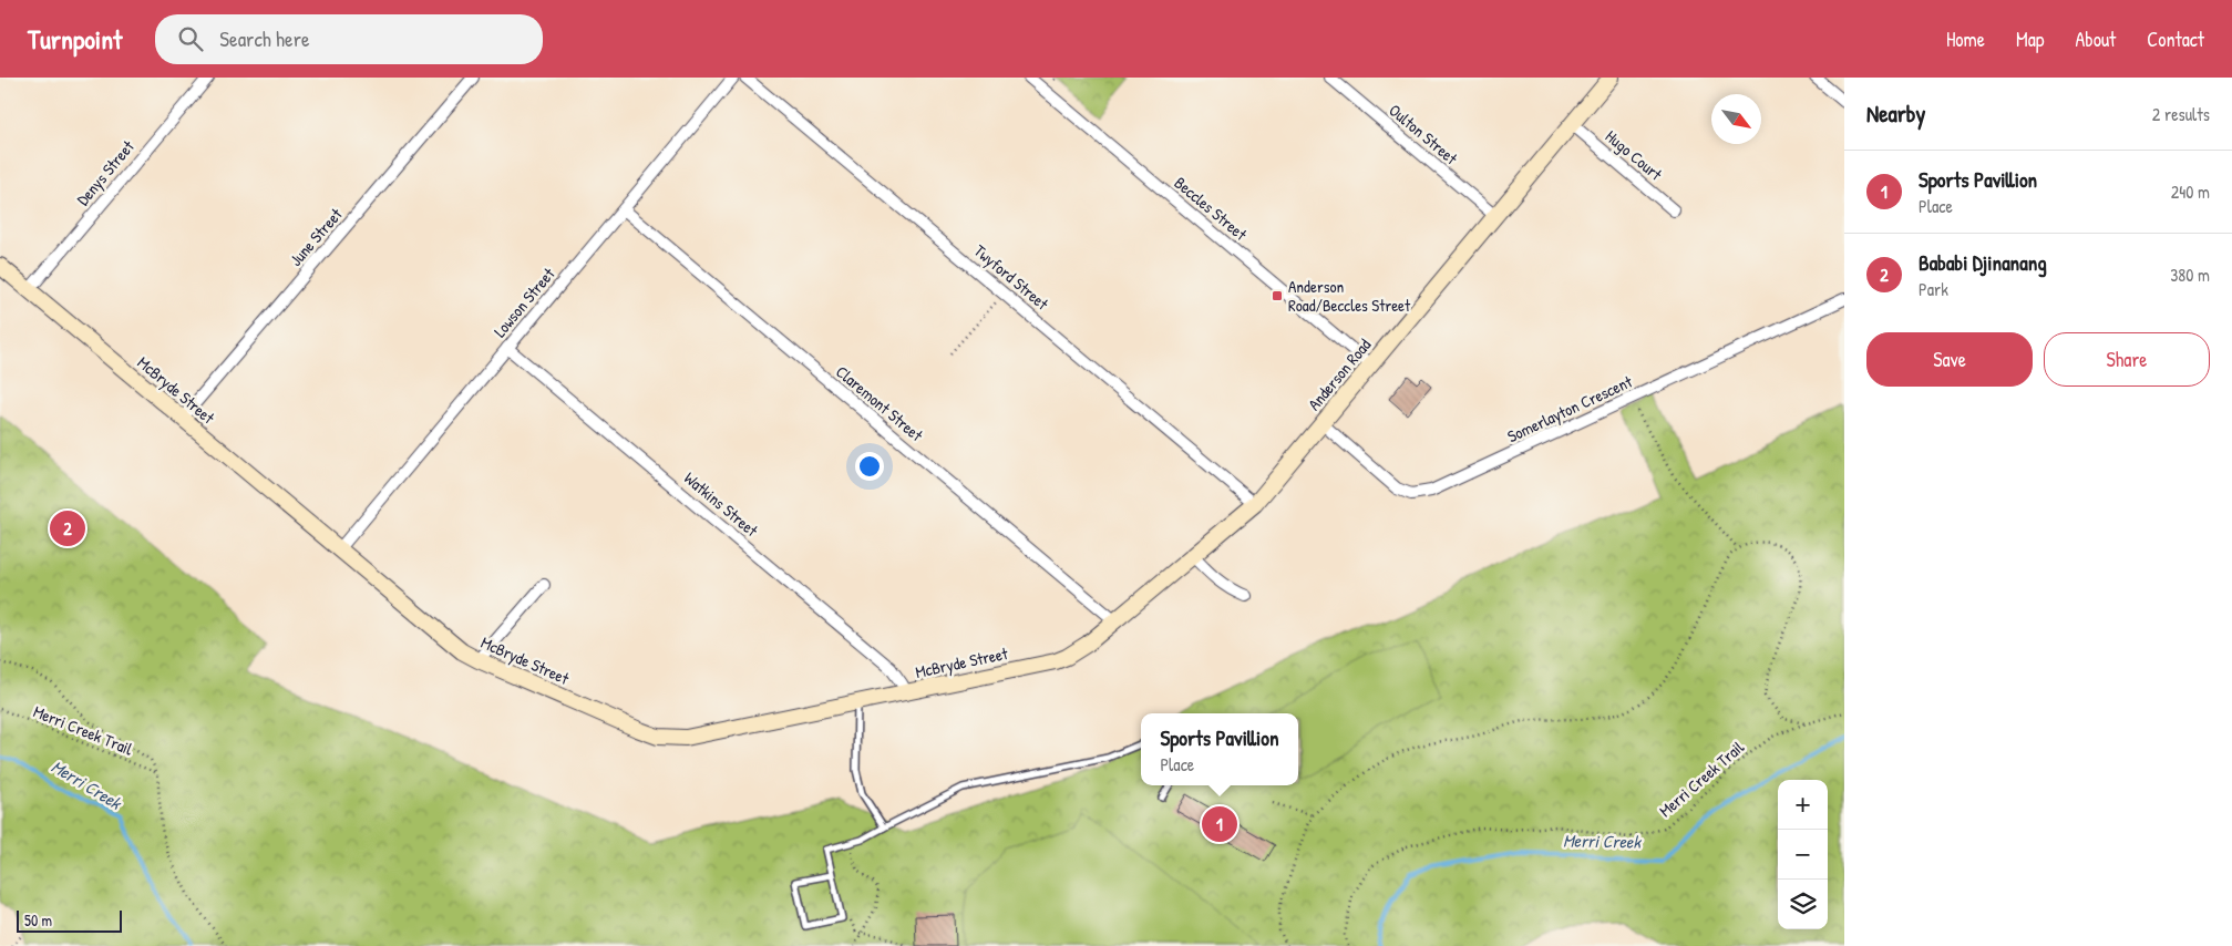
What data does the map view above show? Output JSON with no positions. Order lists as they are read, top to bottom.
{
  "streets": {
    "street": [
      "Oulton Street",
      "Hugo Court",
      "Denys Street",
      "Beccles Street",
      "June Street",
      "Twyford Street",
      "Lowson Street",
      "Anderson Road",
      "McBryde Street",
      "Claremont Street",
      "Somerlayton Crescent",
      "Watkins Street"
    ],
    "path": ["Merri Creek Trail"]
  },
  "crossings": [
    ["Oulton Street", "Anderson Road"],
    ["Hugo Court", "Anderson Road"],
    ["Denys Street", "McBryde Street"],
    ["Beccles Street", "Anderson Road"],
    ["June Street", "McBryde Street"],
    ["Twyford Street", "Anderson Road"],
    ["Lowson Street", "McBryde Street"],
    ["Lowson Street", "Claremont Street"],
    ["Lowson Street", "Watkins Street"],
    ["Anderson Road", "McBryde Street"],
    ["Anderson Road", "Claremont Street"],
    ["Anderson Road", "Somerlayton Crescent"],
    ["McBryde Street", "Claremont Street"],
    ["McBryde Street", "Watkins Street"]
  ],
  "water": ["Merri Creek"],
  "places": {
    "transit": ["Anderson Road/Beccles Street"]
  },
  "scale_bar": "50 m",
  "north": "bottom right",
  "page": {
    "header": "Turnpoint",
    "search": "Search here",
    "nav": [
      "Home",
      "Map",
      "About",
      "Contact"
    ],
    "heading": ["Nearby", "2 results"],
    "list": [
      {
        "mark": "1",
        "name": "Sports Pavillion",
        "note": "Place",
        "value": "240 m"
      },
      {
        "mark": "2",
        "name": "Bababi Djinanang",
        "note": "Park",
        "value": "380 m"
      }
    ],
    "buttons": ["Save", "Share"],
    "pins": ["2", "1"],
    "popup": ["Sports Pavillion", "Place"],
    "map_buttons": ["+", "−"],
    "scale": "50 m"
  }
}
